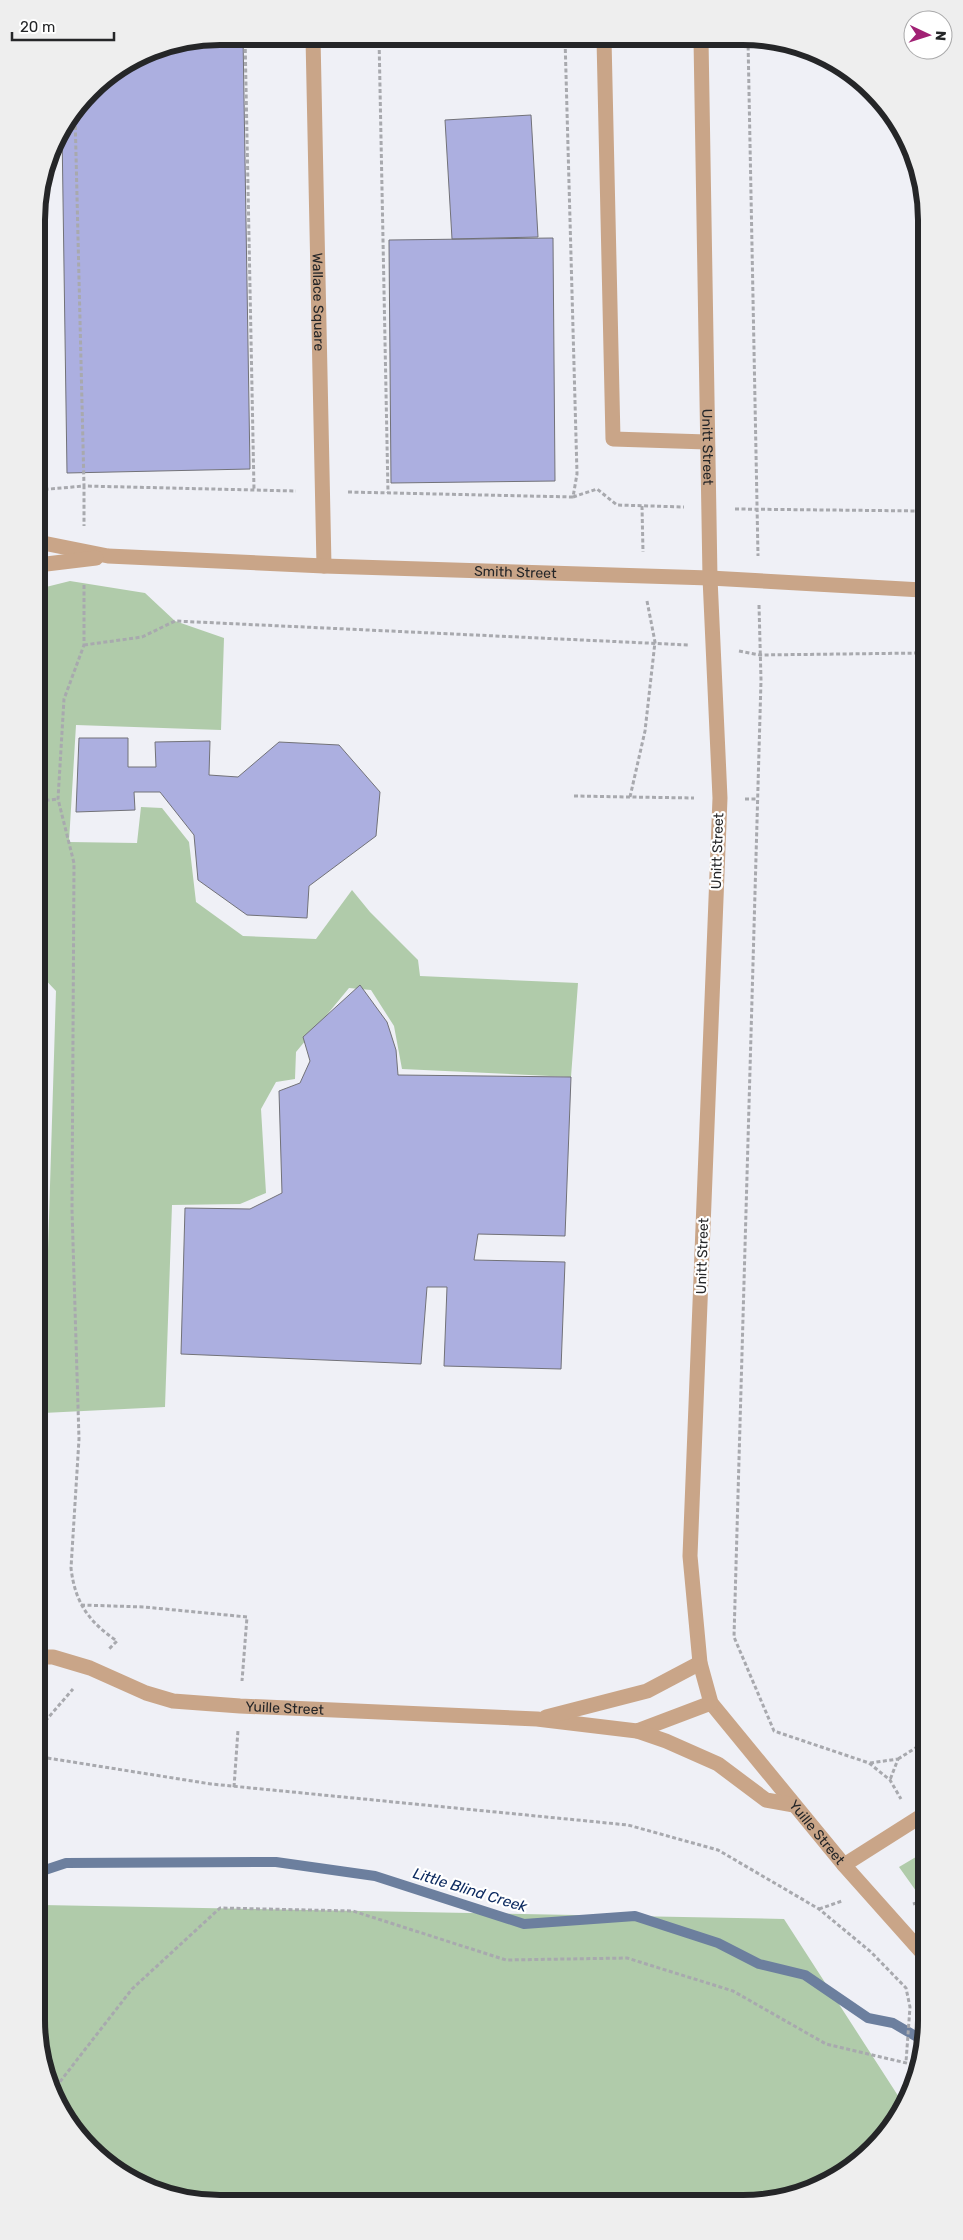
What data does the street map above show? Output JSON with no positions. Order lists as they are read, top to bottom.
{
  "streets": {
    "street": [
      "Wallace Square",
      "Unitt Street",
      "Smith Street",
      "Yuille Street"
    ]
  },
  "crossings": [
    ["Wallace Square", "Smith Street"],
    ["Unitt Street", "Smith Street"],
    ["Unitt Street", "Yuille Street"]
  ],
  "water": ["Little Blind Creek"],
  "scale_bar": "20 m",
  "north": "right"
}
